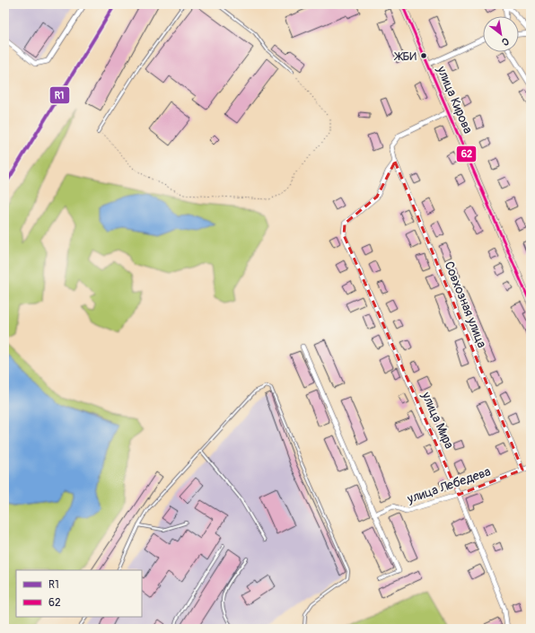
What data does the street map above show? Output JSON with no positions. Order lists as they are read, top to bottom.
{
  "streets": {
    "street": [
      "улица Кирова",
      "Совхозная улица",
      "улица Мира",
      "улица Лебедева"
    ]
  },
  "crossings": [
    ["улица Кирова", "Совхозная улица"],
    ["Совхозная улица", "улица Мира"],
    ["Совхозная улица", "улица Лебедева"],
    ["улица Мира", "улица Лебедева"]
  ],
  "places": ["ЖБИ"],
  "lines": ["transit line R1", "transit line 62"],
  "legend": ["R1", "62"],
  "north": "bottom right"
}
